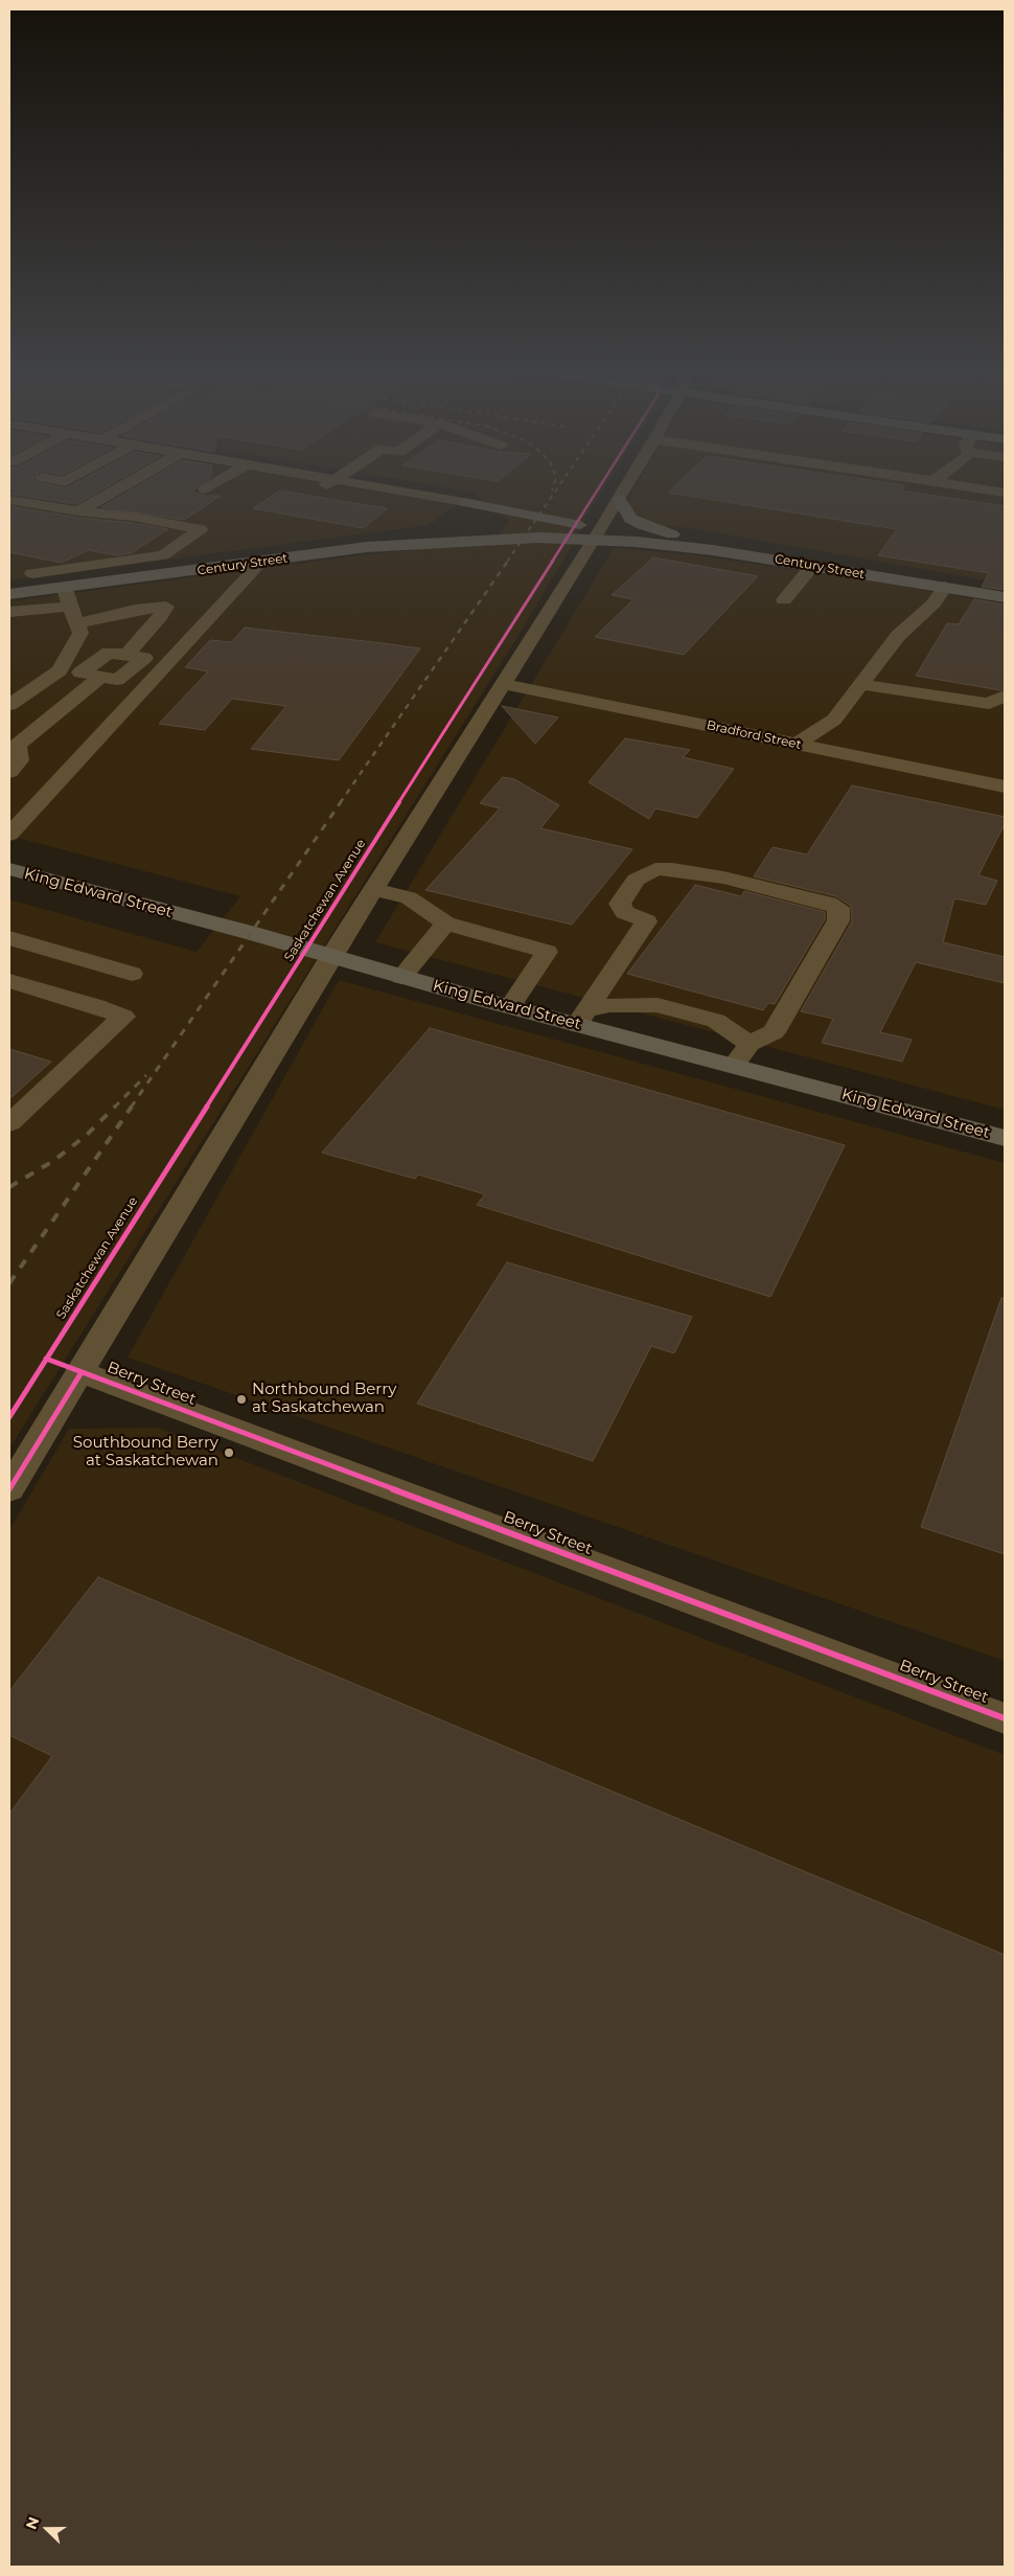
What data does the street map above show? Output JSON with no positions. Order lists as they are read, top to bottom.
{
  "streets": {
    "main road": ["Century Street", "King Edward Street"],
    "street": ["Bradford Street", "Berry Street"],
    "cycle path": ["Saskatchewan Avenue"]
  },
  "places": ["Northbound Berry at Saskatchewan", "Southbound Berry at Saskatchewan"],
  "north": "left"
}
